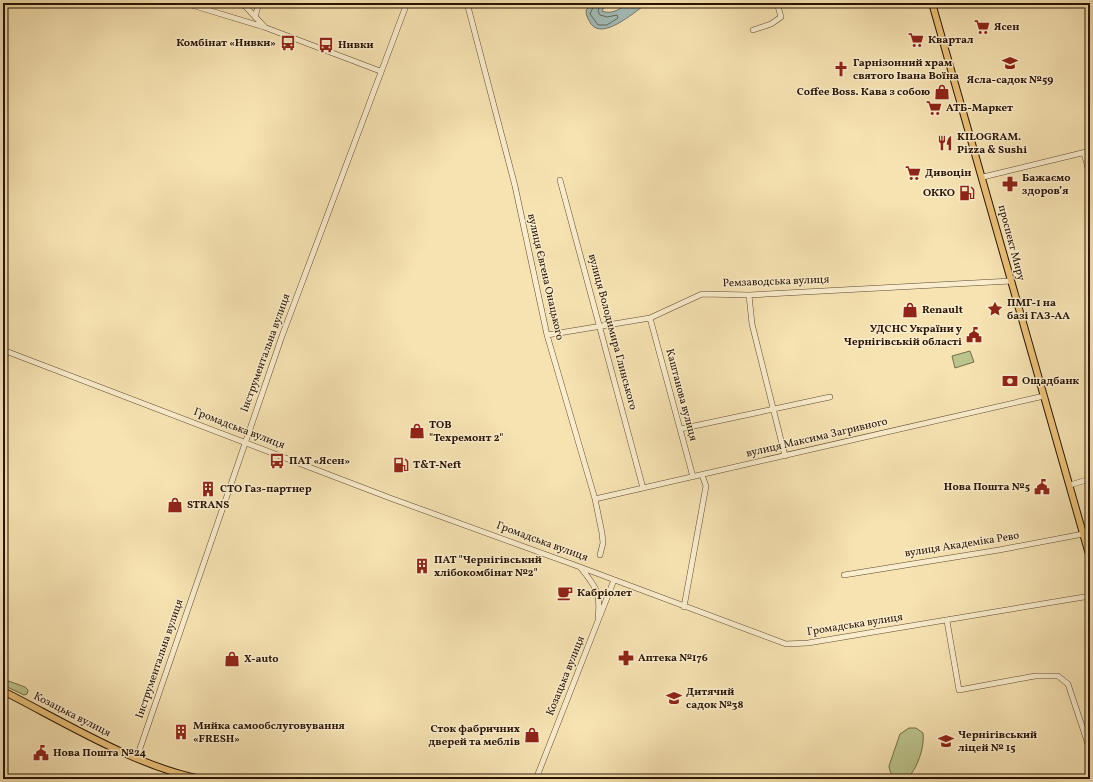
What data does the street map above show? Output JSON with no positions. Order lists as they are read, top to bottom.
{
  "streets": {
    "main road": ["проспект Миру", "Козацька вулиця"],
    "street": [
      "вулиця Євгена Онацького",
      "Ремзаводська вулиця",
      "вулиця Володимира Глинського",
      "Інструментальна вулиця",
      "Каштанова вулиця",
      "Громадська вулиця",
      "вулиця Максима Загривного",
      "вулиця Академіка Рево"
    ]
  },
  "crossings": [
    ["проспект Миру", "Ремзаводська вулиця"],
    ["проспект Миру", "вулиця Максима Загривного"],
    ["проспект Миру", "вулиця Академіка Рево"],
    ["вулиця Євгена Онацького", "Ремзаводська вулиця"],
    ["вулиця Євгена Онацького", "вулиця Максима Загривного"],
    ["Ремзаводська вулиця", "вулиця Володимира Глинського"],
    ["Ремзаводська вулиця", "Каштанова вулиця"],
    ["вулиця Володимира Глинського", "вулиця Максима Загривного"],
    ["Інструментальна вулиця", "Громадська вулиця"],
    ["Інструментальна вулиця", "Козацька вулиця"],
    ["Каштанова вулиця", "вулиця Максима Загривного"],
    ["Громадська вулиця", "Козацька вулиця"]
  ],
  "places": {
    "supermarket": [
      "Ясен",
      "Квартал",
      "АТБ-Маркет",
      "Дивоцін"
    ],
    "bus stop": ["Комбінат «Нивки»", "Нивки", "ПАТ «Ясен»"],
    "school or university": ["Ясла-садок №59", "Дитячий садок №38", "Чернігівський ліцей № 15"],
    "church": ["Гарнізонний храм святого Івана Воїна"],
    "shop": [
      "Coffee Boss. Кава з собою",
      "Renault",
      "ТОВ \"Техремонт 2\"",
      "STRANS",
      "X-auto",
      "Сток фабричних дверей та меблів"
    ],
    "restaurant": ["KILOGRAM. Pizza & Sushi"],
    "pharmacy": ["Бажаємо здоров’я", "Аптека №176"],
    "fuel station": ["ОККО", "T&T-Neft"],
    "place": ["ПМГ-1 на базі ГАЗ-АА"],
    "public building": ["УДСНС України у Чернігівській області", "Нова Пошта №5", "Нова Пошта №24"],
    "bank": ["Ощадбанк"],
    "building": ["СТО Газ-партнер", "ПАТ \"Чернігівський хлібокомбінат №2\"", "Мийка самообслуговування «FRESH»"],
    "cafe": ["Кабріолет"]
  }
}
